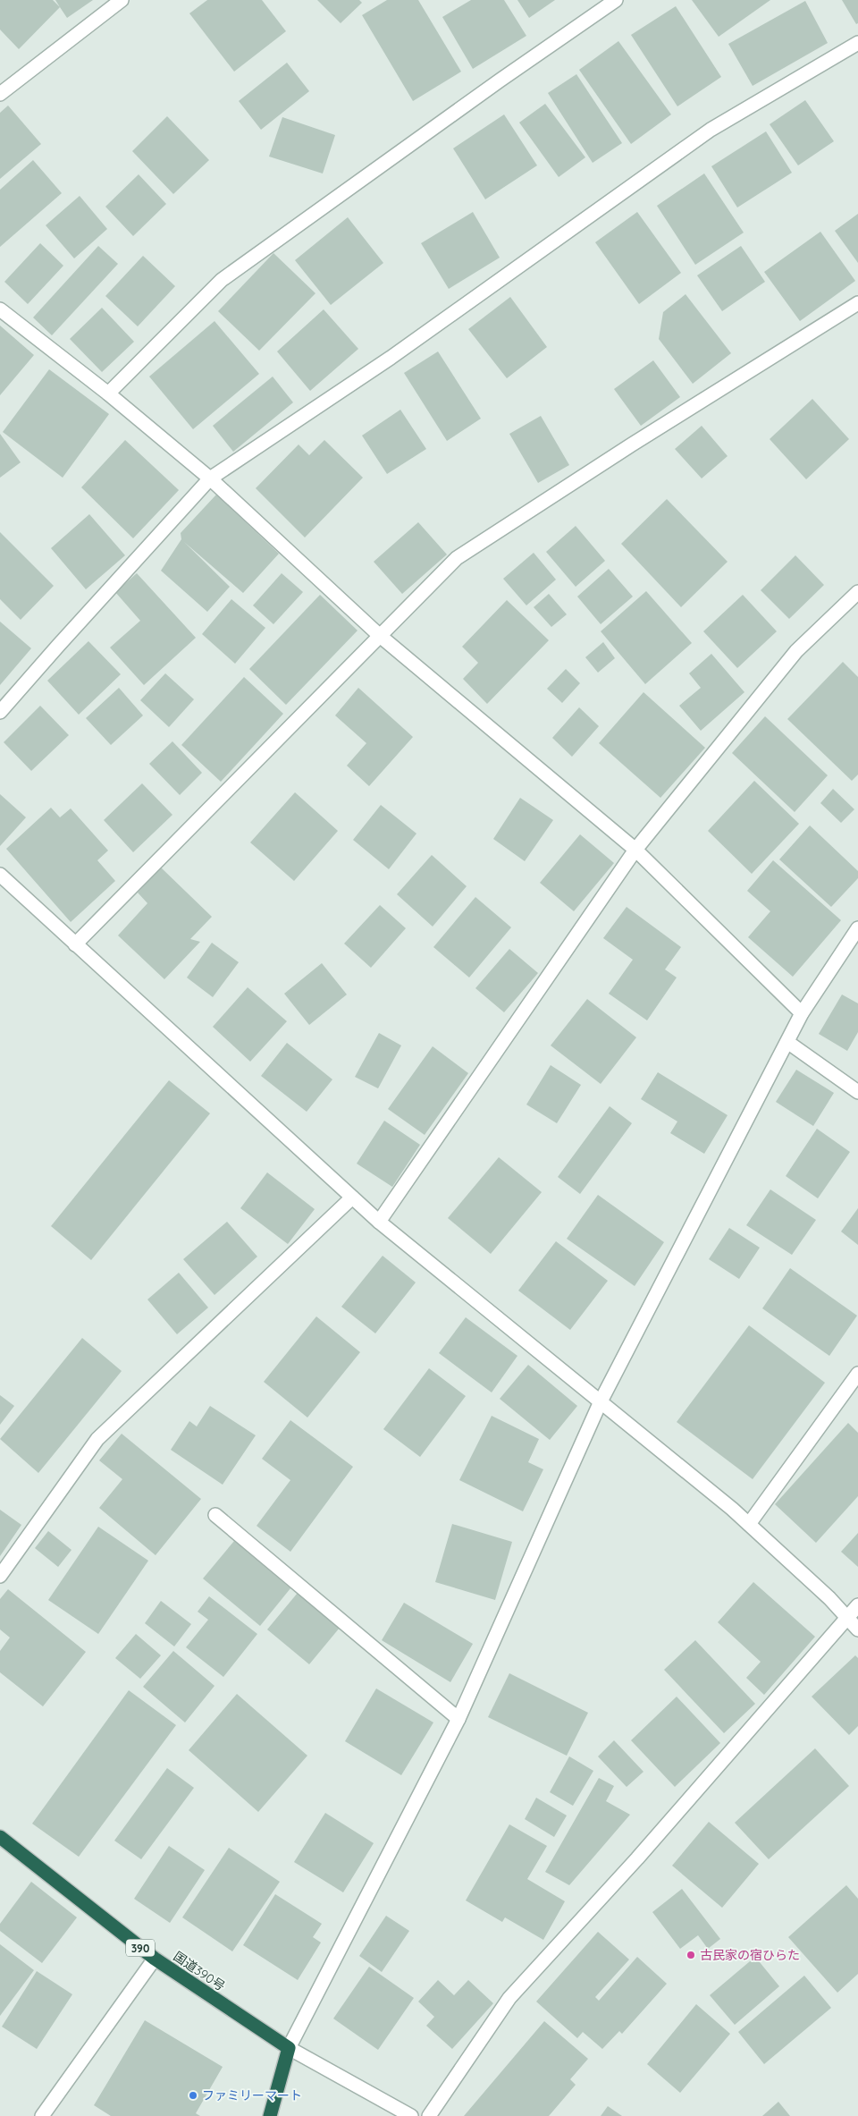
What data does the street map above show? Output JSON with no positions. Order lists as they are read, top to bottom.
{
  "streets": {
    "highway": ["390", "国道390号"]
  },
  "places": ["古民家の宿ひらた", "ファミリーマート"]
}
